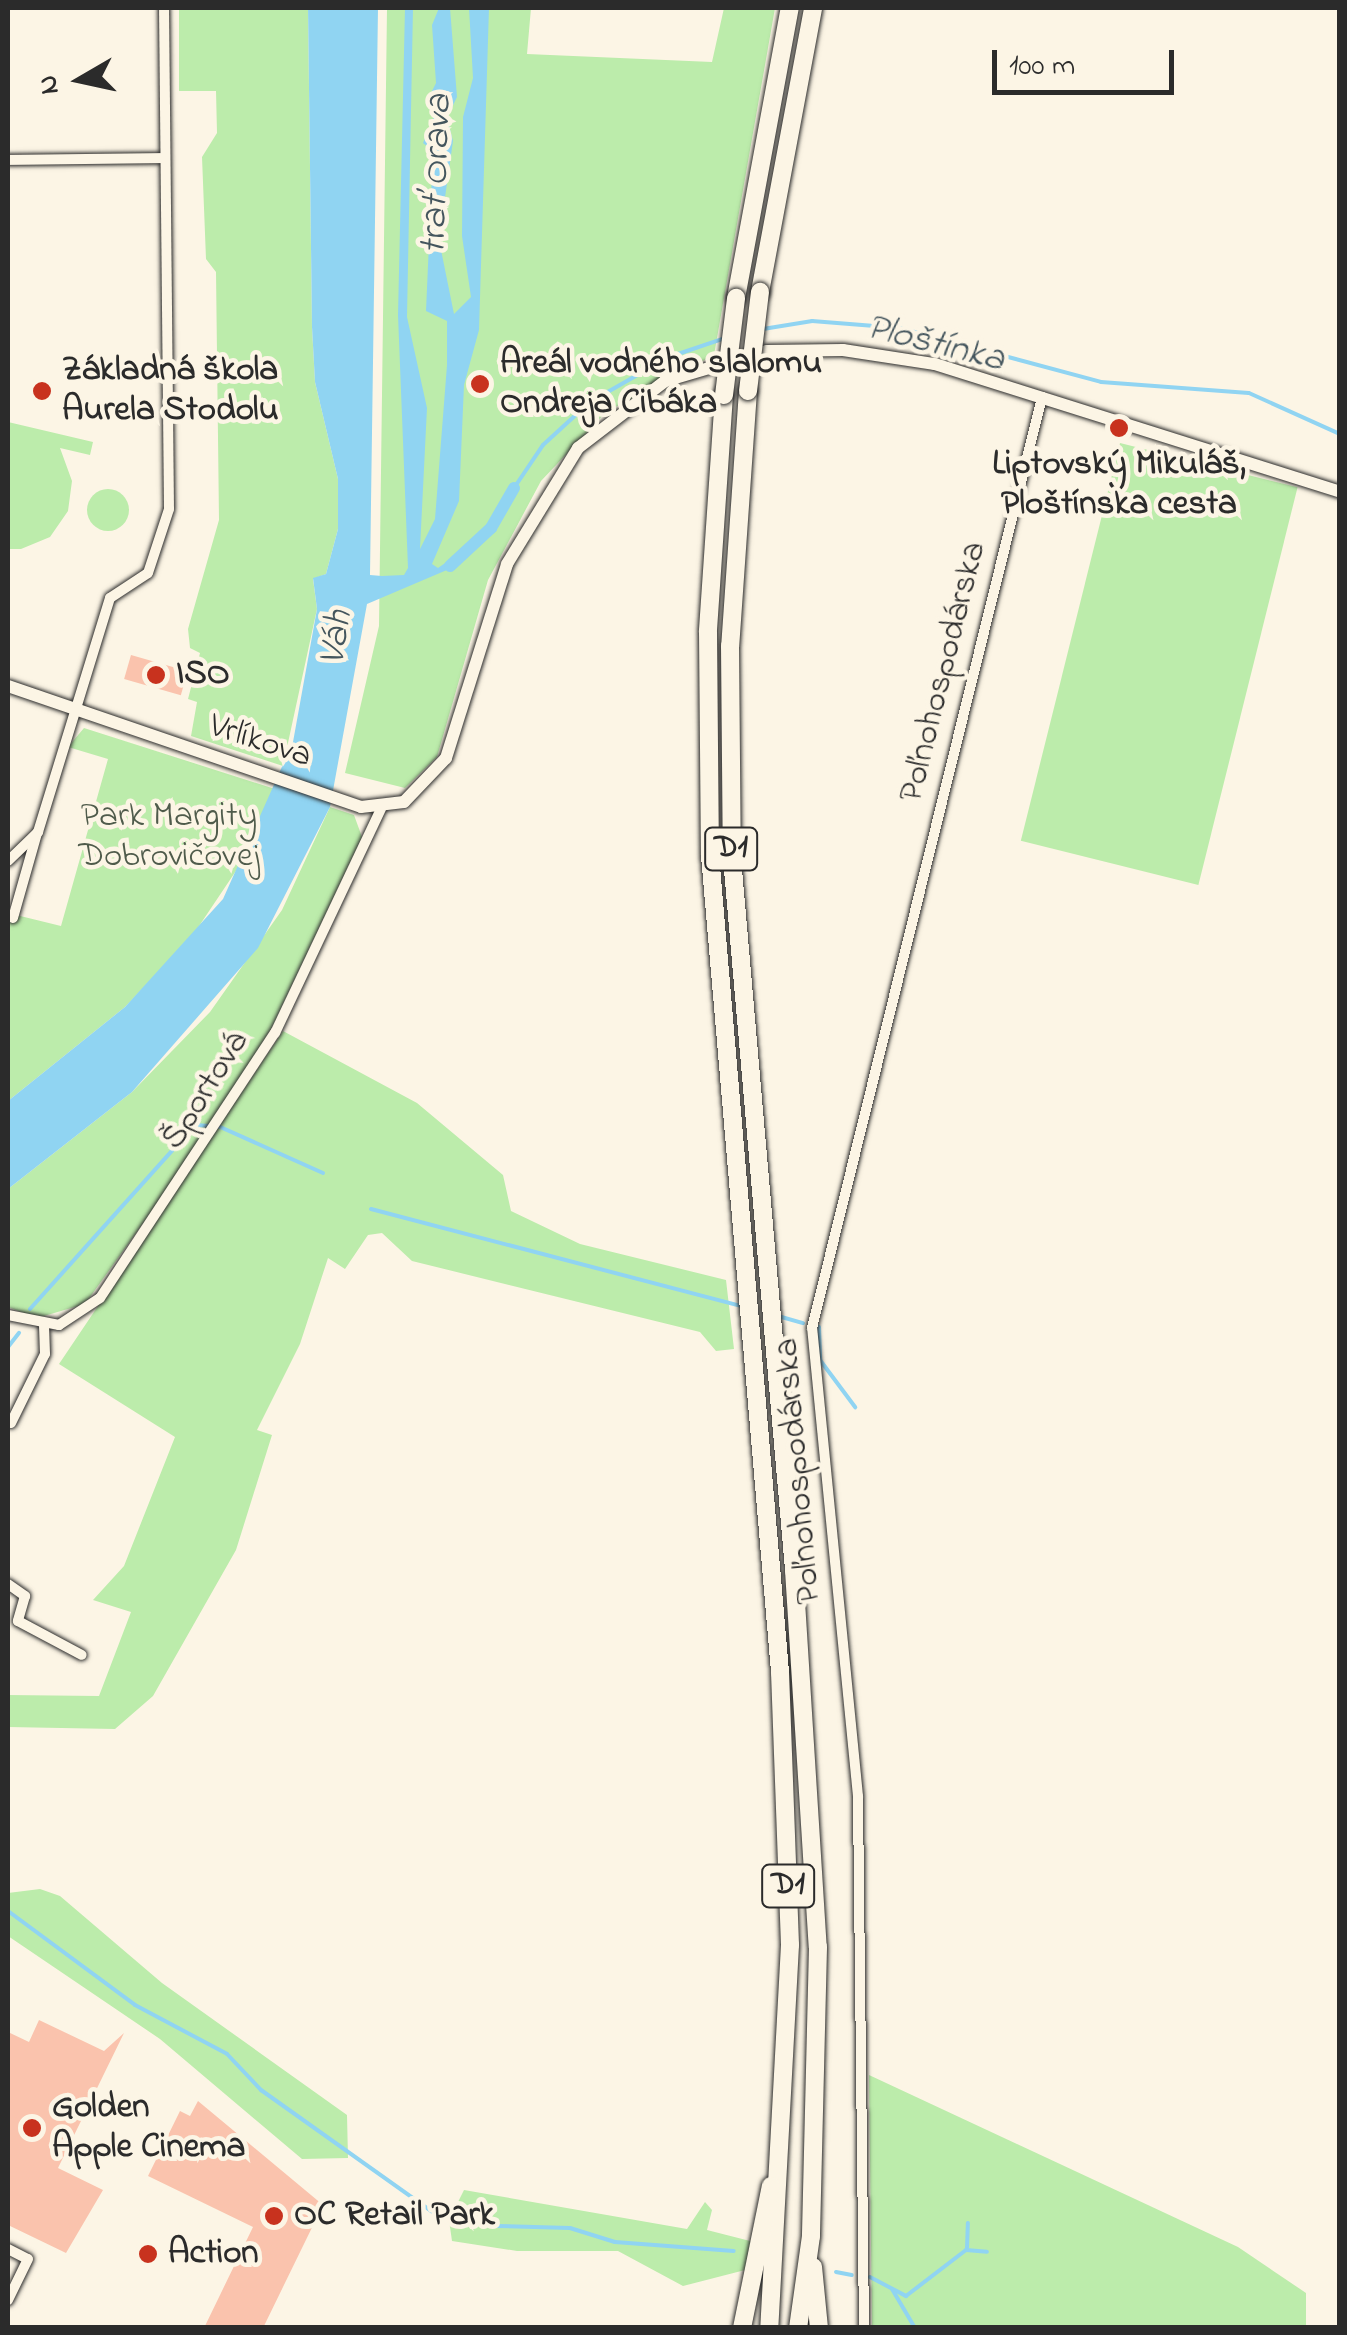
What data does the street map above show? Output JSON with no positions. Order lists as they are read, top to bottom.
{
  "streets": {
    "highway": ["D1"],
    "street": ["Poľnohospodárska", "Vrlíkova", "Športová"]
  },
  "crossings": [
    ["Vrlíkova", "Športová"]
  ],
  "water": ["trať Orava", "Ploštínka", "Váh"],
  "parks": ["Park Margity Dobrovičovej"],
  "places": [
    "Areál vodného slalomu Ondreja Cibáka",
    "Základná škola Aurela Stodolu",
    "Liptovský Mikuláš, Ploštínska cesta",
    "ISO",
    "Golden Apple Cinema",
    "OC Retail Park",
    "Action"
  ],
  "scale_bar": "100 m",
  "north": "left"
}
